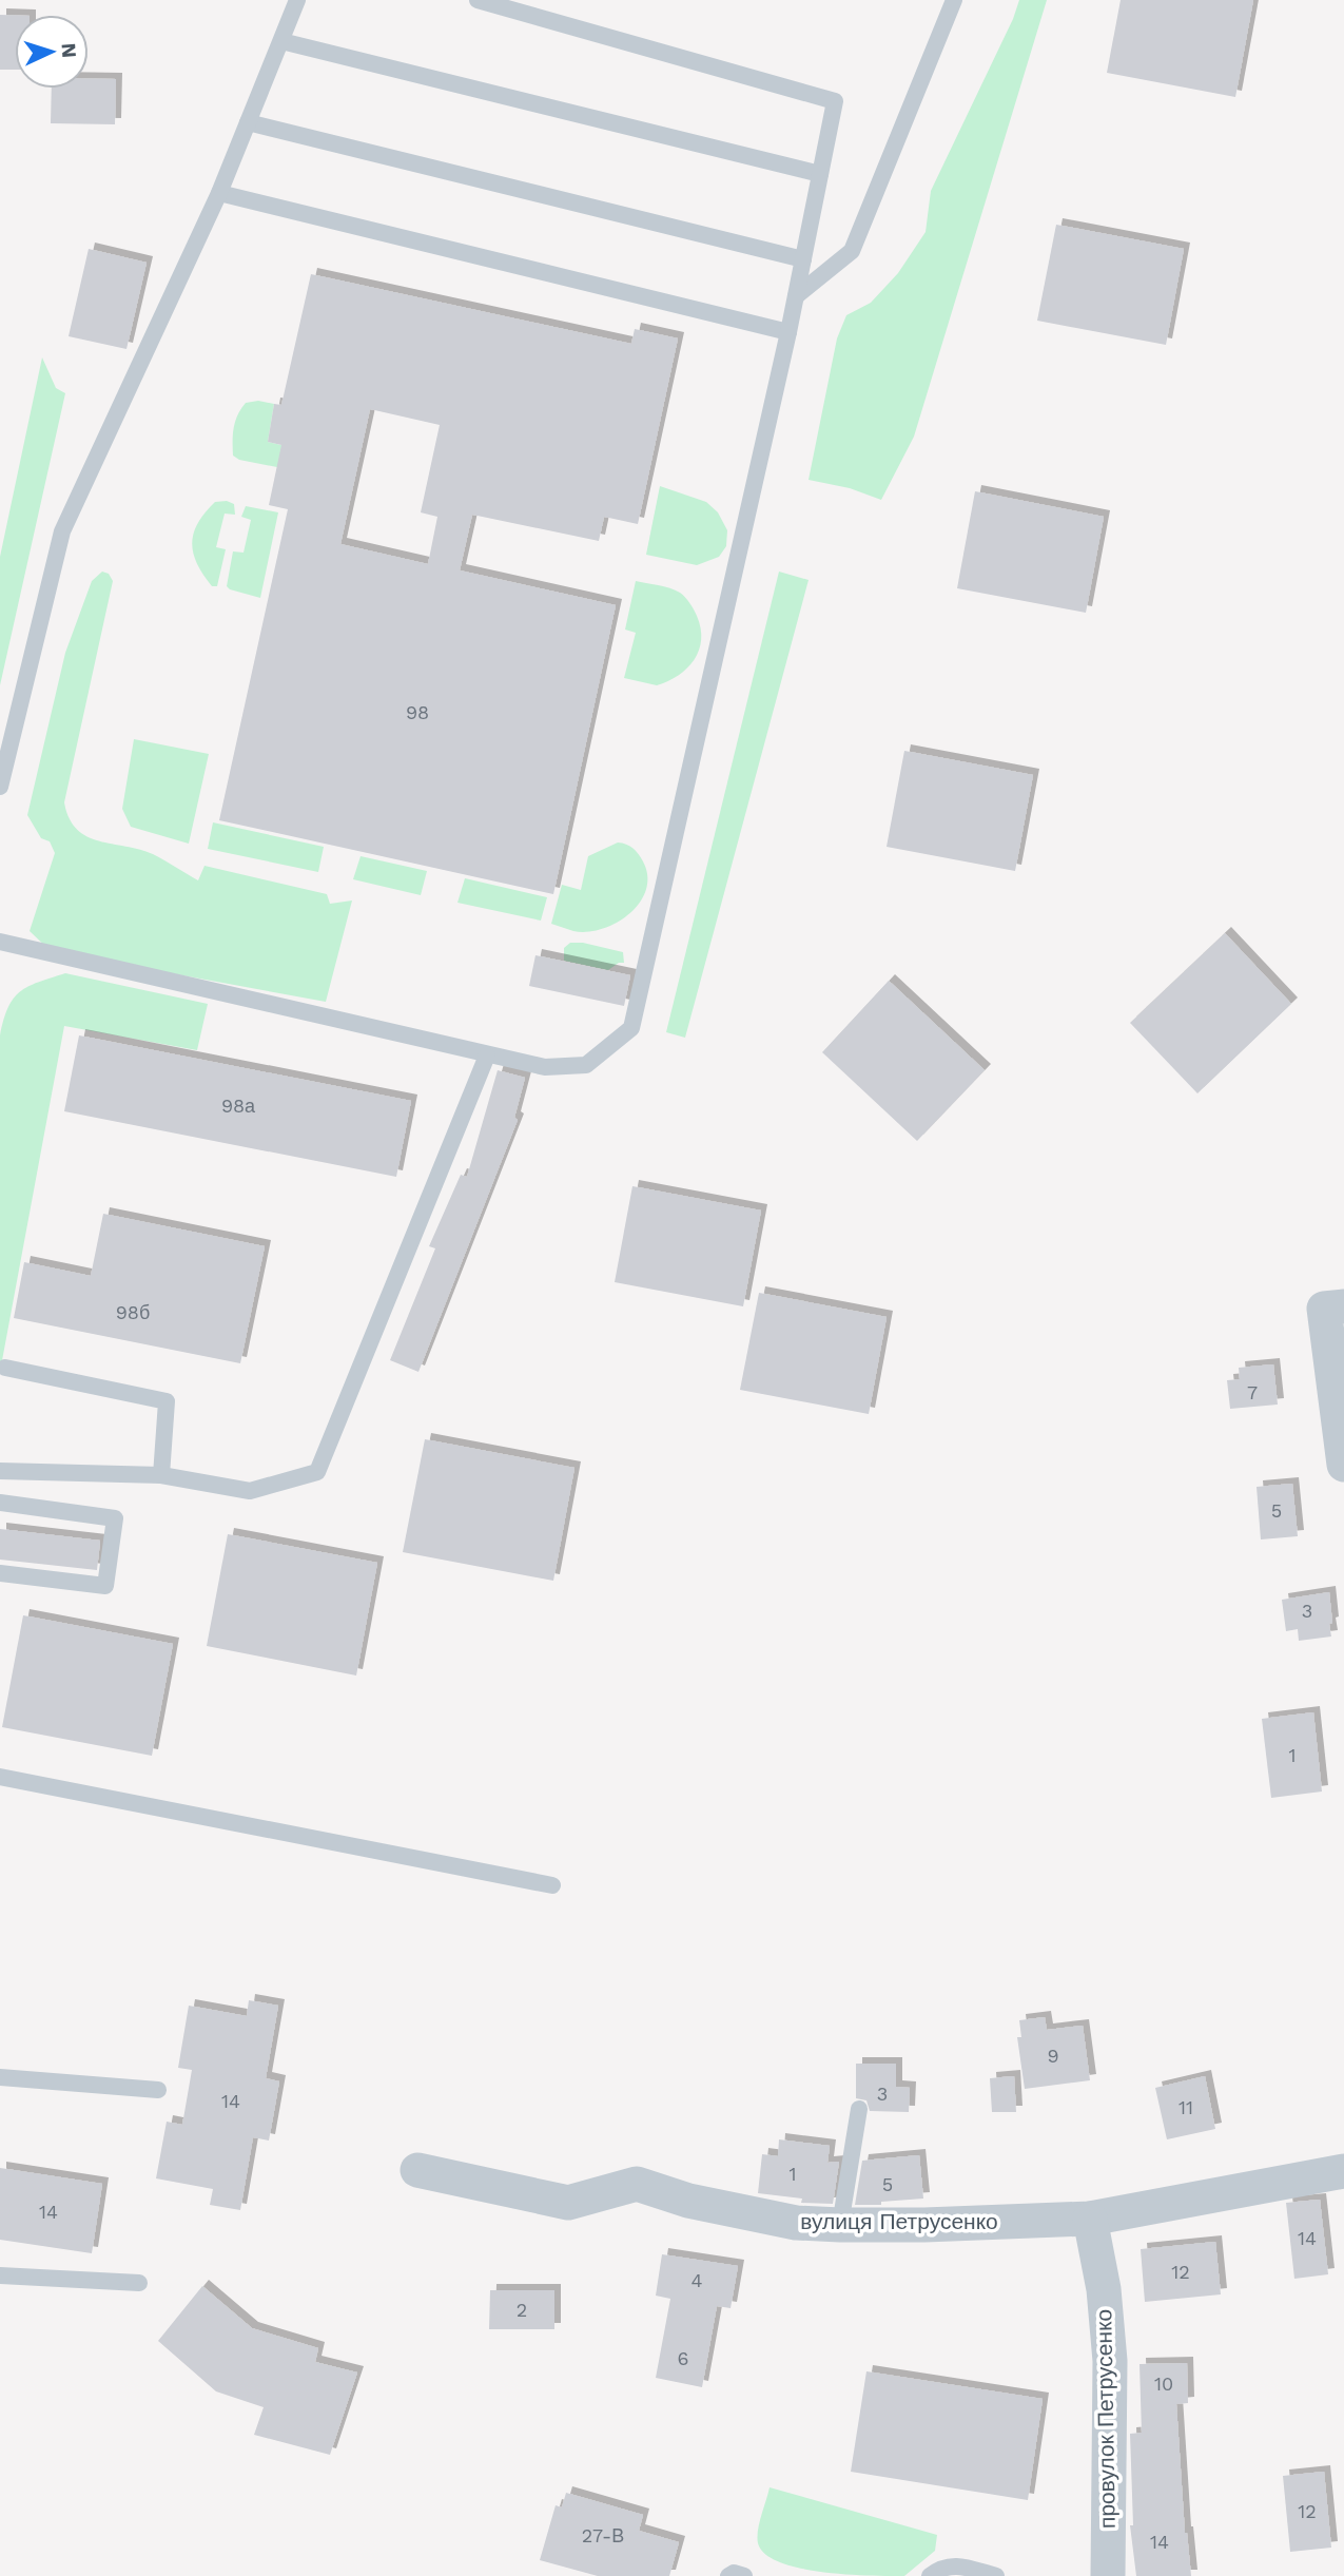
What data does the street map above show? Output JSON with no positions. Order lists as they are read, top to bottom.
{
  "streets": {
    "street": ["вулиця Петрусенко", "провулок Петрусенко"]
  },
  "crossings": [
    ["вулиця Петрусенко", "провулок Петрусенко"]
  ],
  "house_numbers": [
    "98",
    "98а",
    "98б",
    "7",
    "5",
    "3",
    "1",
    "9",
    "3",
    "14",
    "11",
    "1",
    "5",
    "14",
    "14",
    "12",
    "4",
    "2",
    "6",
    "10",
    "12",
    "27-В",
    "14"
  ],
  "north": "right"
}
